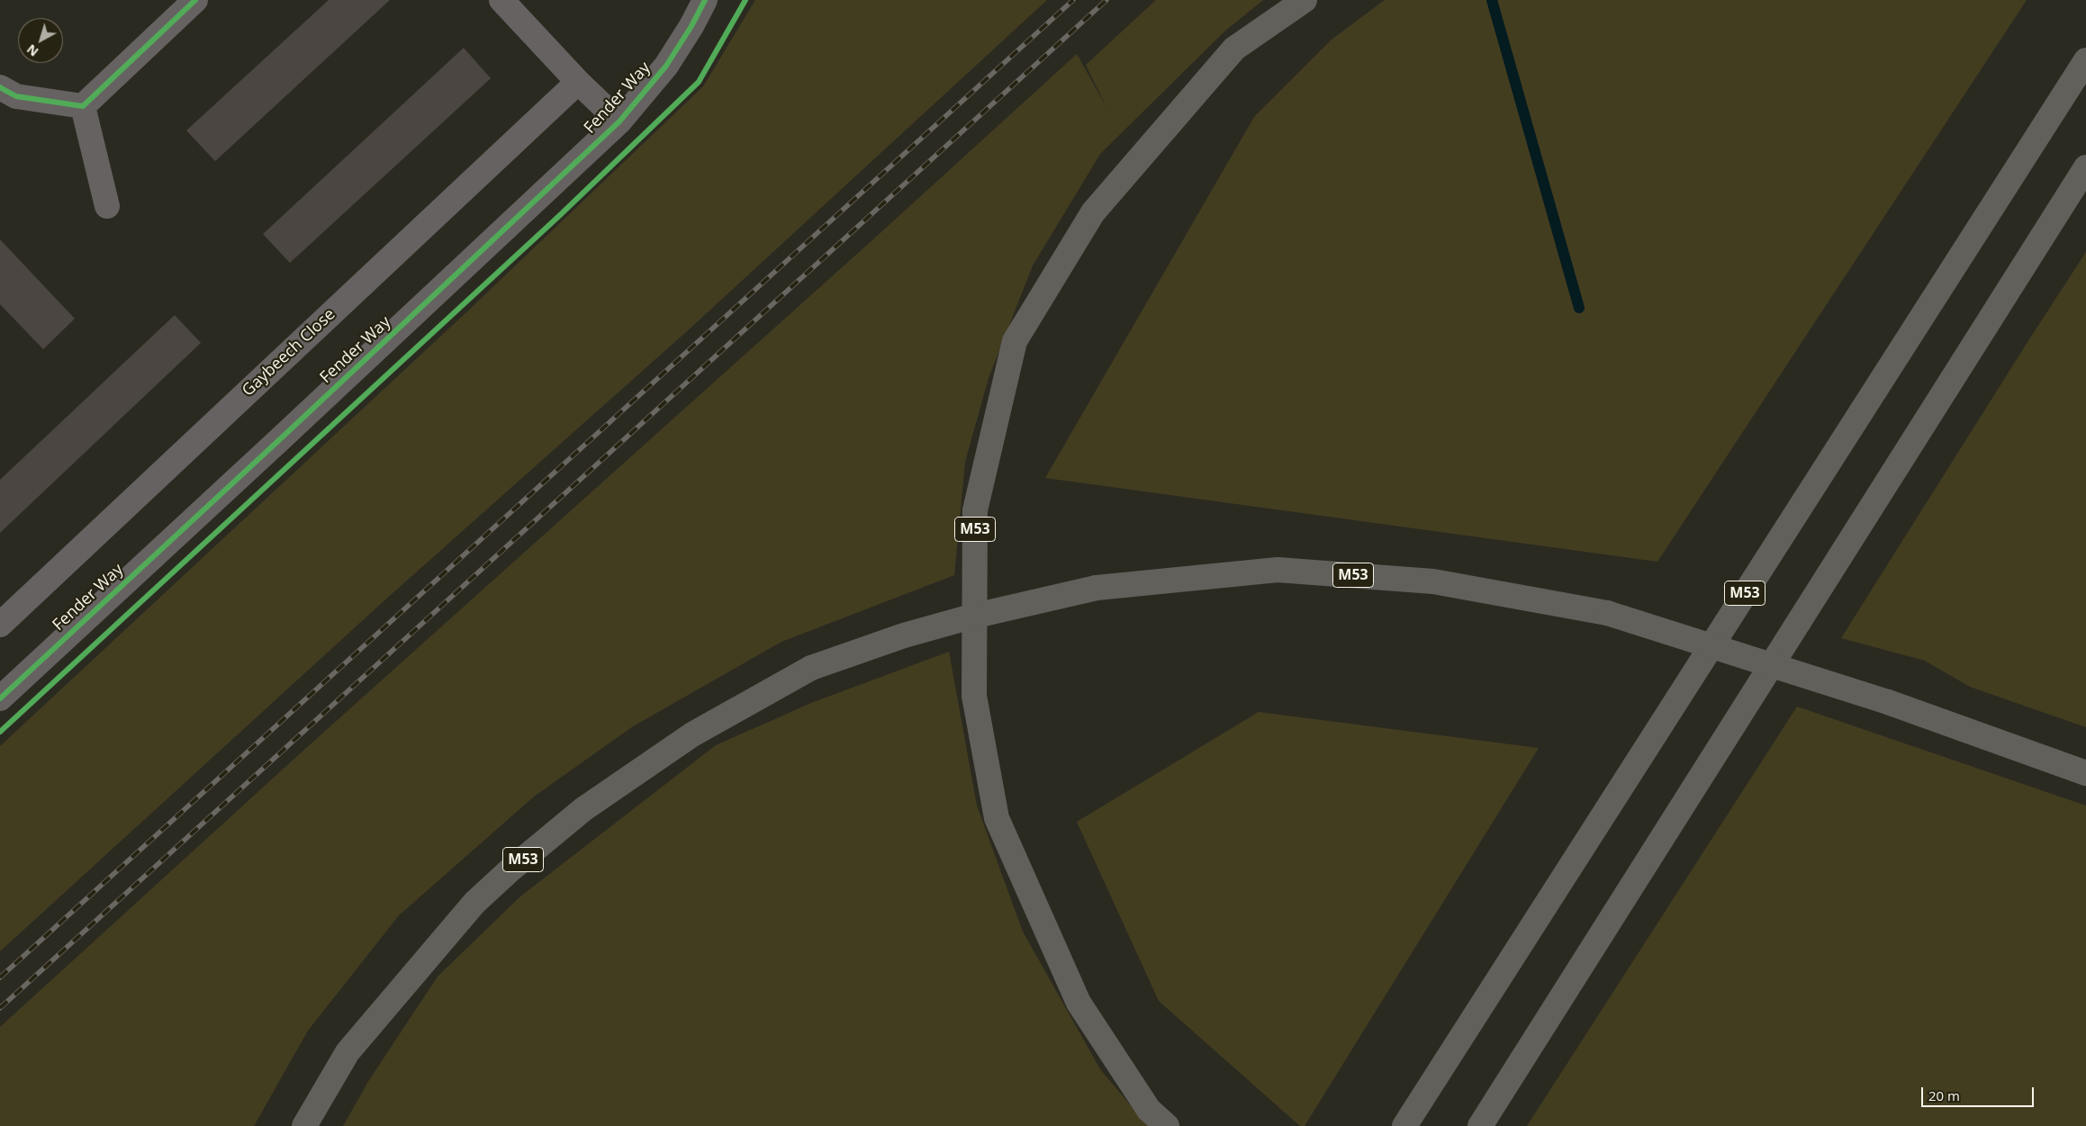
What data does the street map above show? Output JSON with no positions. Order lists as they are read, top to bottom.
{
  "streets": {
    "highway": ["M53"],
    "street": ["Fender Way", "Gaybeech Close"]
  },
  "scale_bar": "20 m",
  "north": "bottom left"
}
